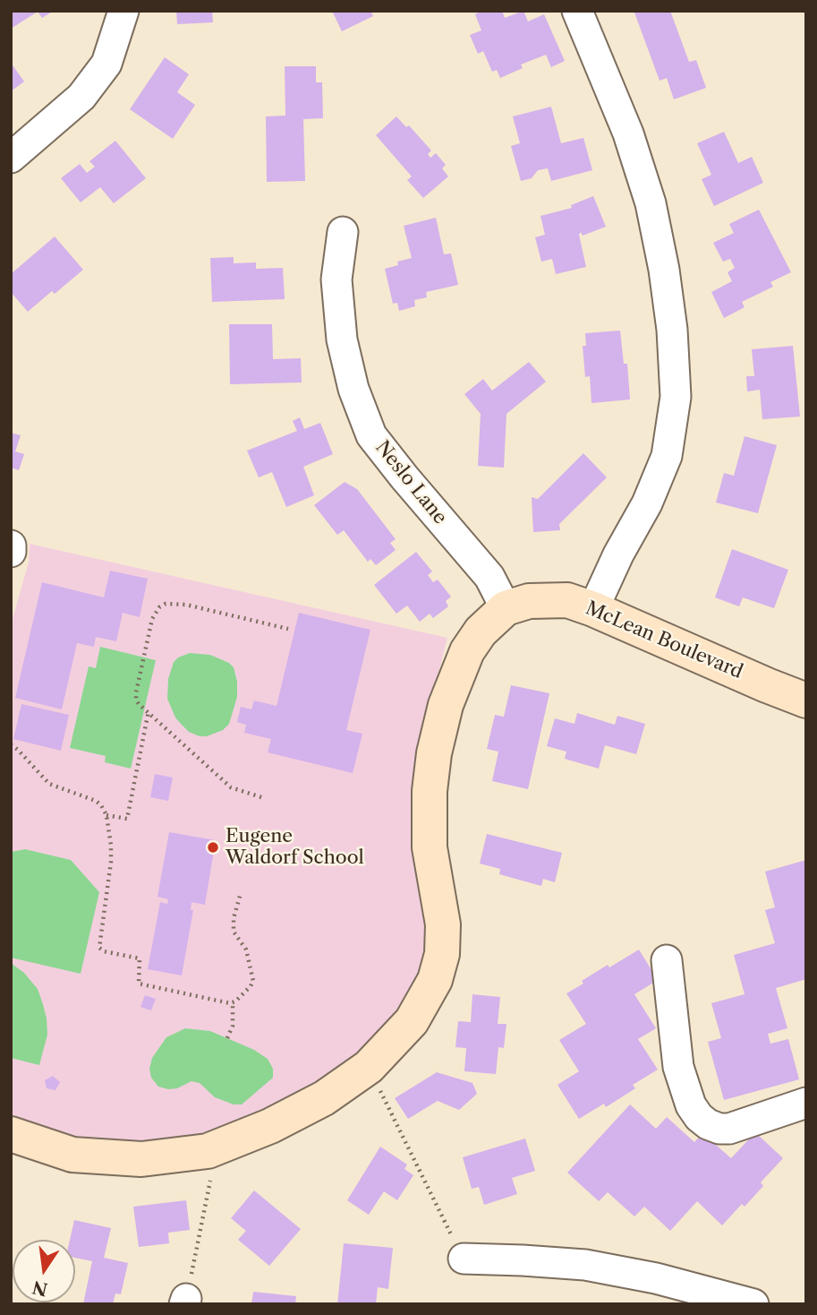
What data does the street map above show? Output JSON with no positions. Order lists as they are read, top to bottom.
{
  "streets": {
    "street": ["Neslo Lane", "McLean Boulevard"]
  },
  "crossings": [
    ["Neslo Lane", "McLean Boulevard"]
  ],
  "places": ["Eugene Waldorf School"],
  "north": "bottom"
}
